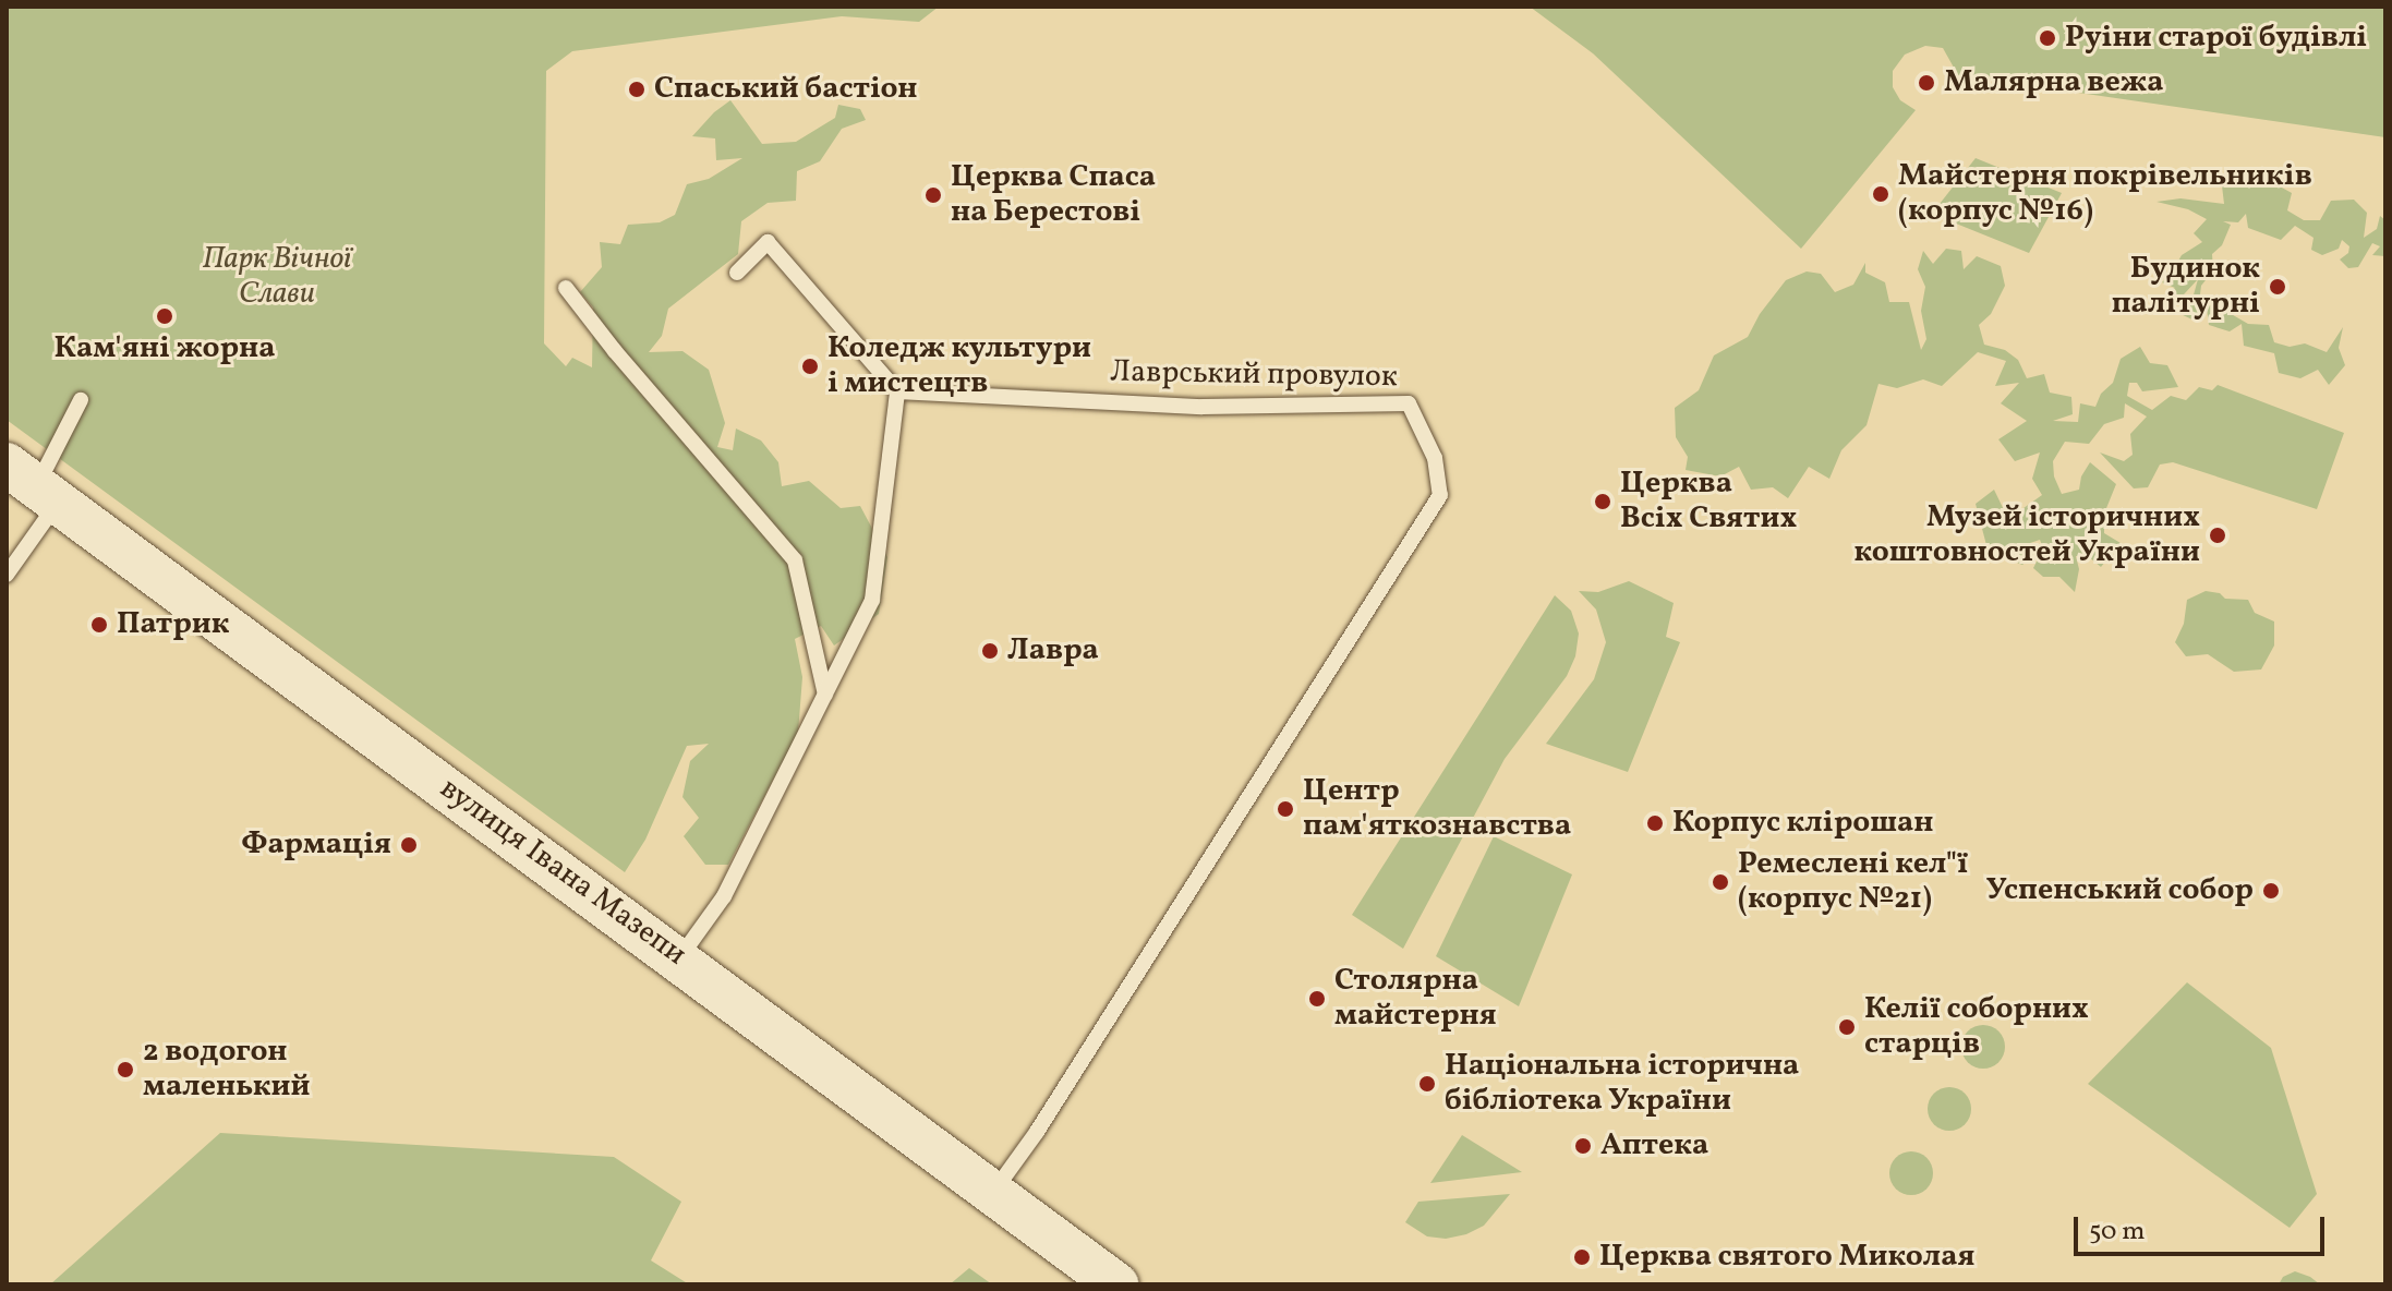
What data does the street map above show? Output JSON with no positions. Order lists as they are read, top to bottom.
{
  "streets": {
    "main road": ["вулиця Івана Мазепи"],
    "lane": ["Лаврський провулок"]
  },
  "crossings": [
    ["Лаврський провулок", "вулиця Івана Мазепи"]
  ],
  "parks": ["Парк Вічної Слави"],
  "places": [
    "Руіни старої будівлі",
    "Малярна вежа",
    "Спаський бастіон",
    "Майстерня покрівельників (корпус №16)",
    "Церква Спаса на Берестові",
    "Будинок палітурні",
    "Кам'яні жорна",
    "Коледж культури і мистецтв",
    "Церква Всіх Святих",
    "Музей історичних коштовностей України",
    "Патрик",
    "Лавра",
    "Центр пам'яткознавства",
    "Корпус клірошан",
    "Фармація",
    "Ремеслені кел\"ї (корпус №21)",
    "Успенський собор",
    "Столярна майстерня",
    "Келії соборних старців",
    "2 водогон маленький",
    "Національна історична бібліотека України",
    "Аптека",
    "Церква святого Миколая"
  ],
  "scale_bar": "50 m"
}
